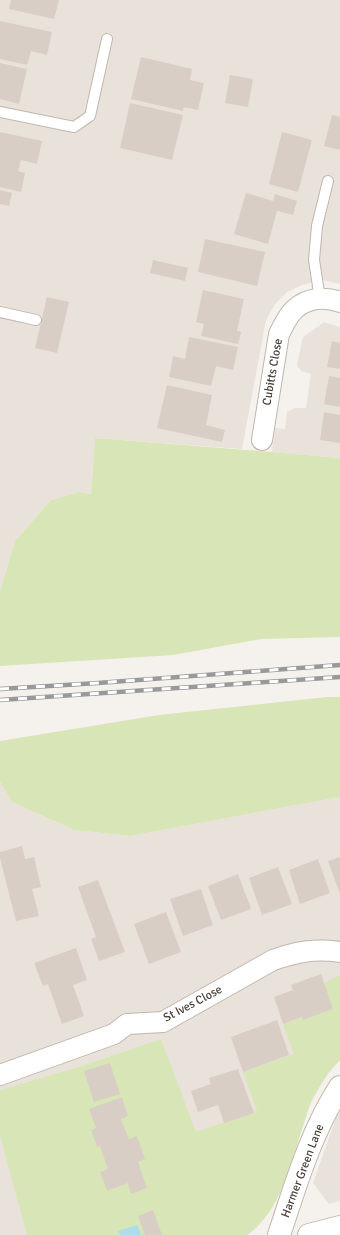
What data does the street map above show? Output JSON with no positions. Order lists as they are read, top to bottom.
{
  "streets": {
    "street": ["Cubitts Close", "St Ives Close", "Harmer Green Lane"]
  }
}
